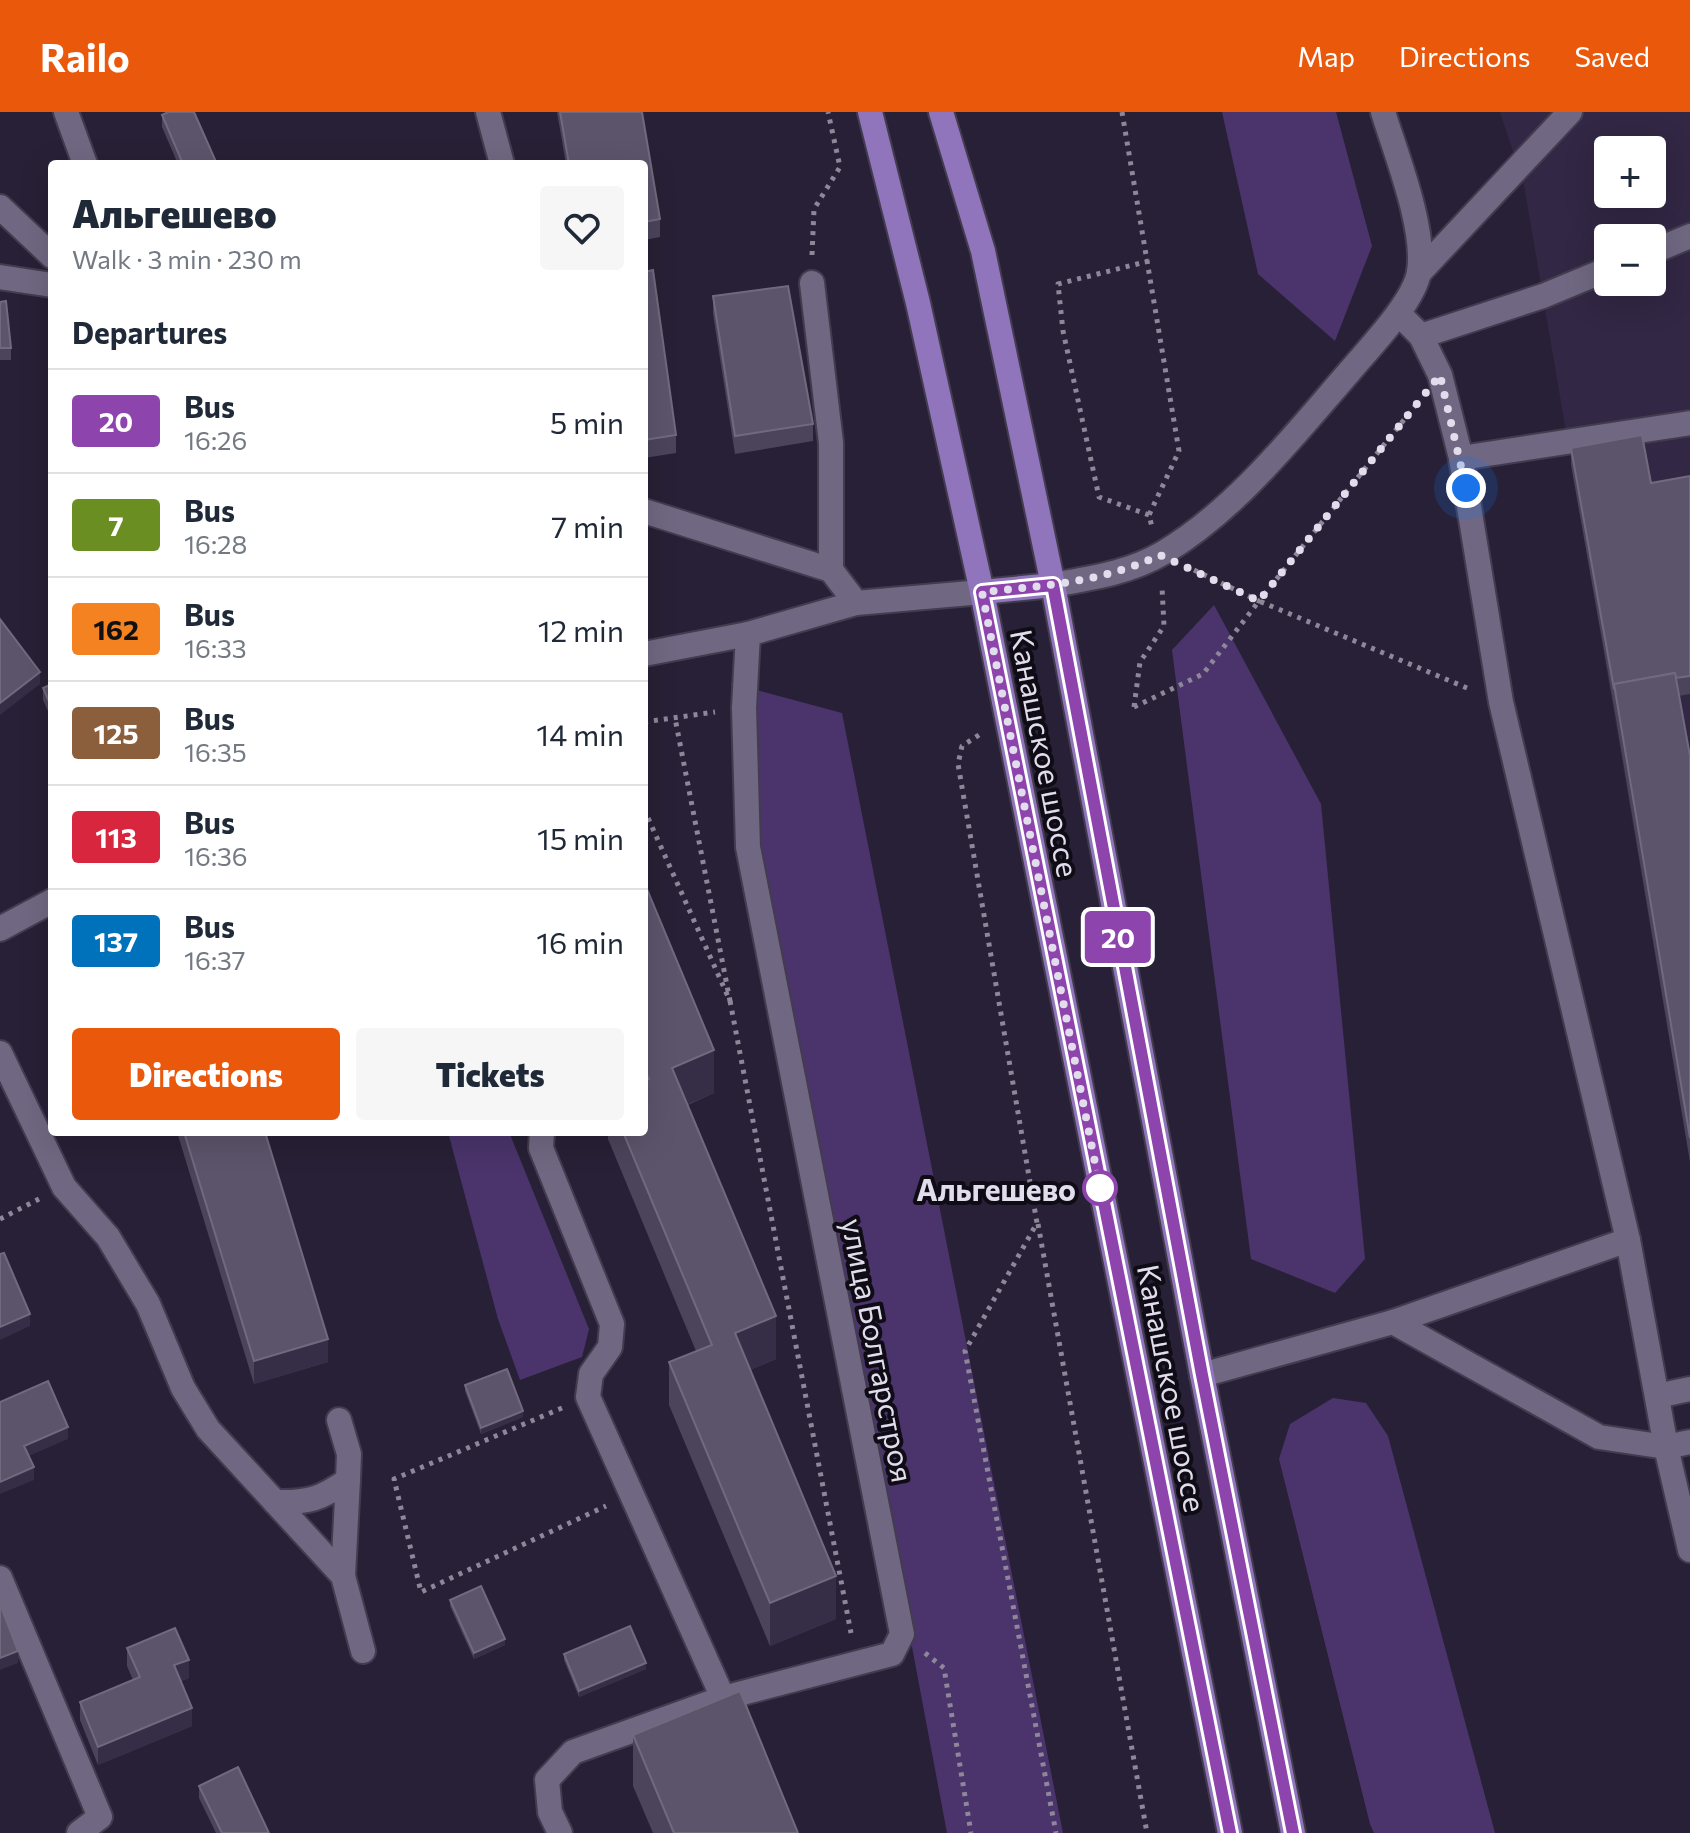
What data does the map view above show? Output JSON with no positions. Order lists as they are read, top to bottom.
{
  "streets": {
    "main road": ["Канашское шоссе"],
    "street": ["улица Болгарстроя"]
  },
  "places": ["Альгешево"],
  "lines": ["bus line 20"],
  "page": {
    "header": "Railo",
    "nav": ["Map", "Directions", "Saved"],
    "on_map": "20",
    "map_buttons": ["+", "−"],
    "heading": [
      ["Альгешево", "Walk · 3 min · 230 m"],
      "Departures"
    ],
    "list": [
      {
        "mark": "20",
        "name": "Bus",
        "note": "16:26",
        "value": "5 min"
      },
      {
        "mark": "7",
        "name": "Bus",
        "note": "16:28",
        "value": "7 min"
      },
      {
        "mark": "162",
        "name": "Bus",
        "note": "16:33",
        "value": "12 min"
      },
      {
        "mark": "125",
        "name": "Bus",
        "note": "16:35",
        "value": "14 min"
      },
      {
        "mark": "113",
        "name": "Bus",
        "note": "16:36",
        "value": "15 min"
      },
      {
        "mark": "137",
        "name": "Bus",
        "note": "16:37",
        "value": "16 min"
      }
    ],
    "buttons": ["Directions", "Tickets"]
  }
}
